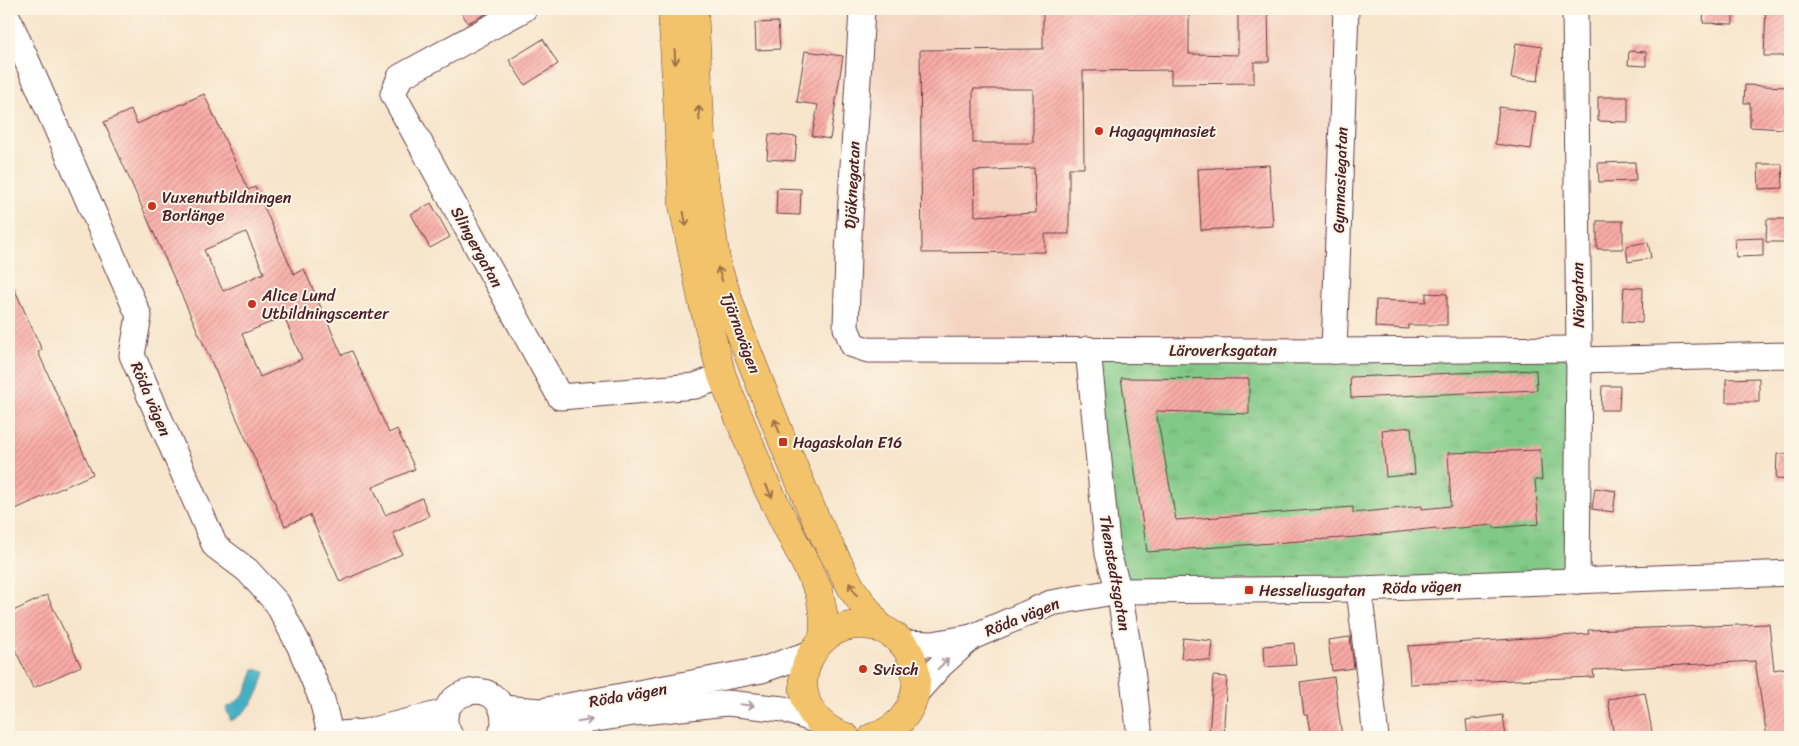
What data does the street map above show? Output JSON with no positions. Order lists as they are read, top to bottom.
{
  "streets": {
    "highway": ["Tjärnavägen"],
    "street": [
      "Gymnasiegatan",
      "Djäknegatan",
      "Slingergatan",
      "Nävgatan",
      "Läroverksgatan",
      "Röda vägen",
      "Thenstedtsgatan"
    ]
  },
  "crossings": [
    ["Gymnasiegatan", "Läroverksgatan"],
    ["Djäknegatan", "Läroverksgatan"],
    ["Slingergatan", "Tjärnavägen"],
    ["Nävgatan", "Läroverksgatan"],
    ["Nävgatan", "Röda vägen"],
    ["Tjärnavägen", "Röda vägen"],
    ["Läroverksgatan", "Thenstedtsgatan"],
    ["Röda vägen", "Thenstedtsgatan"]
  ],
  "places": {
    "other": [
      "Hagagymnasiet",
      "Vuxenutbildningen Borlänge",
      "Alice Lund Utbildningscenter",
      "Svisch"
    ],
    "transit": ["Hagaskolan E16", "Hesseliusgatan"]
  }
}
